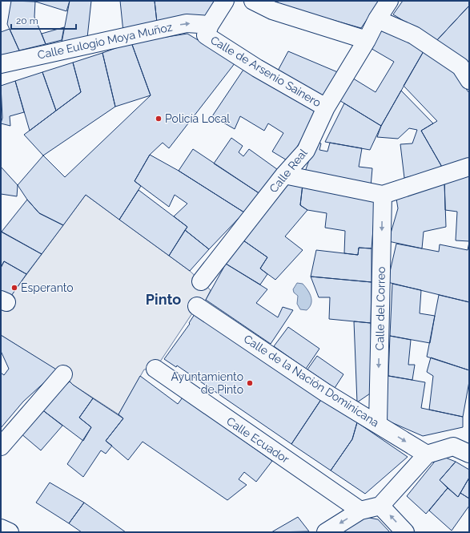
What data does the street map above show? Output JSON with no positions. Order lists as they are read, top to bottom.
{
  "streets": {
    "street": [
      "Calle Eulogio Moya Muñoz",
      "Calle de Arsenio Sainero",
      "Calle Real",
      "Calle del Correo",
      "Calle de la Nación Dominicana",
      "Calle Ecuador"
    ]
  },
  "crossings": [
    ["Calle Eulogio Moya Muñoz", "Calle de Arsenio Sainero"],
    ["Calle de Arsenio Sainero", "Calle Real"],
    ["Calle del Correo", "Calle de la Nación Dominicana"]
  ],
  "one_way": ["Calle Eulogio Moya Muñoz", "Calle del Correo"],
  "districts": ["Pinto"],
  "places": ["Policía Local", "Esperanto", "Ayuntamiento de Pinto"],
  "scale_bar": "20 m"
}
